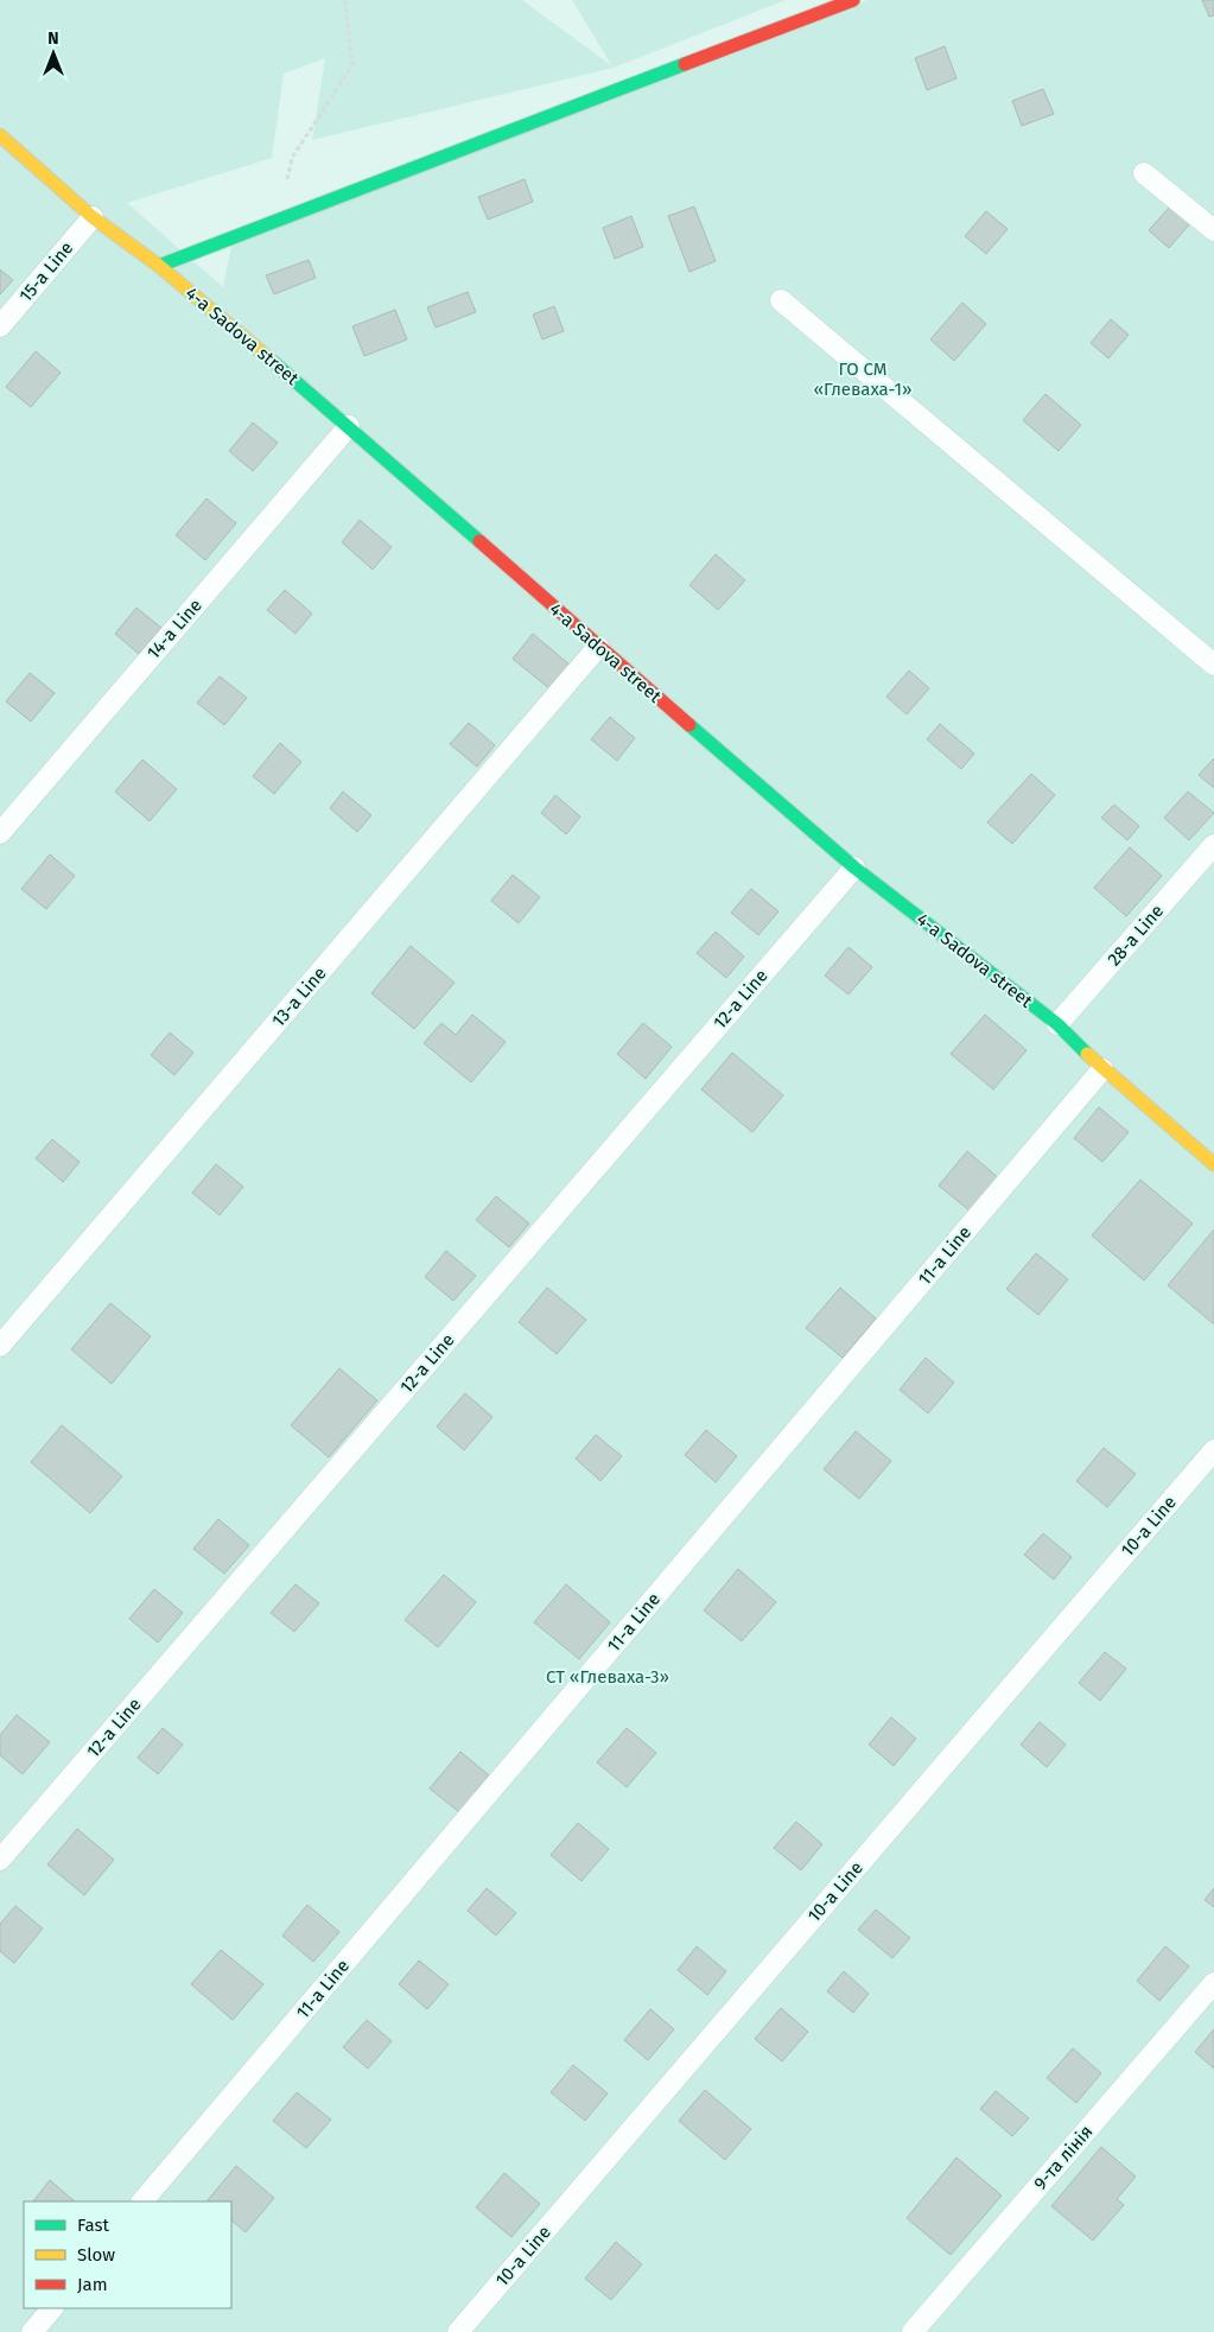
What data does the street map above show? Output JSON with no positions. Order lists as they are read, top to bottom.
{
  "streets": {
    "street": ["4-a Sadova street"],
    "lane": [
      "15-a Line",
      "14-a Line",
      "28-a Line",
      "13-a Line",
      "12-a Line",
      "11-a Line",
      "10-a Line",
      "9-та лінія"
    ]
  },
  "crossings": [
    ["15-a Line", "4-a Sadova street"],
    ["4-a Sadova street", "14-a Line"],
    ["4-a Sadova street", "28-a Line"],
    ["4-a Sadova street", "13-a Line"],
    ["4-a Sadova street", "12-a Line"],
    ["4-a Sadova street", "11-a Line"]
  ],
  "parks": ["ГО СМ «Глеваха-1»", "СТ «Глеваха-3»"],
  "legend": ["Fast", "Slow", "Jam"],
  "north": "top"
}
